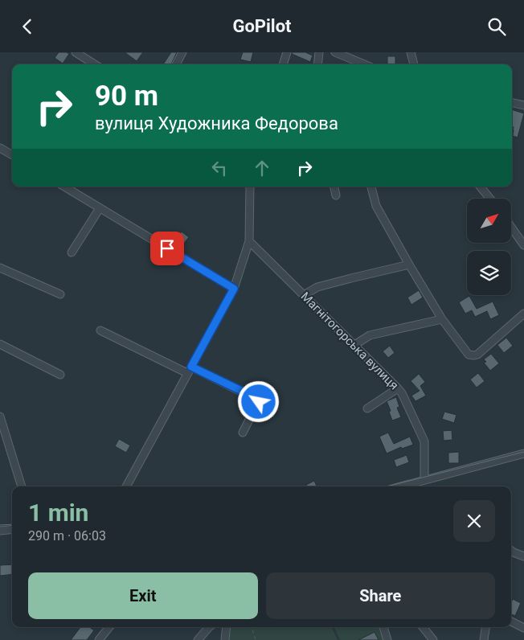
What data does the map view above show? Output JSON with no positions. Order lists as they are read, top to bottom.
{
  "streets": {
    "street": ["Магнітогорська вулиця"]
  },
  "north": "top right",
  "page": {
    "header": "GoPilot",
    "turn": ["90 m", "вулиця Художника Федорова"],
    "heading": ["1 min", "290 m · 06:03"],
    "buttons": ["Exit", "Share"]
  }
}
